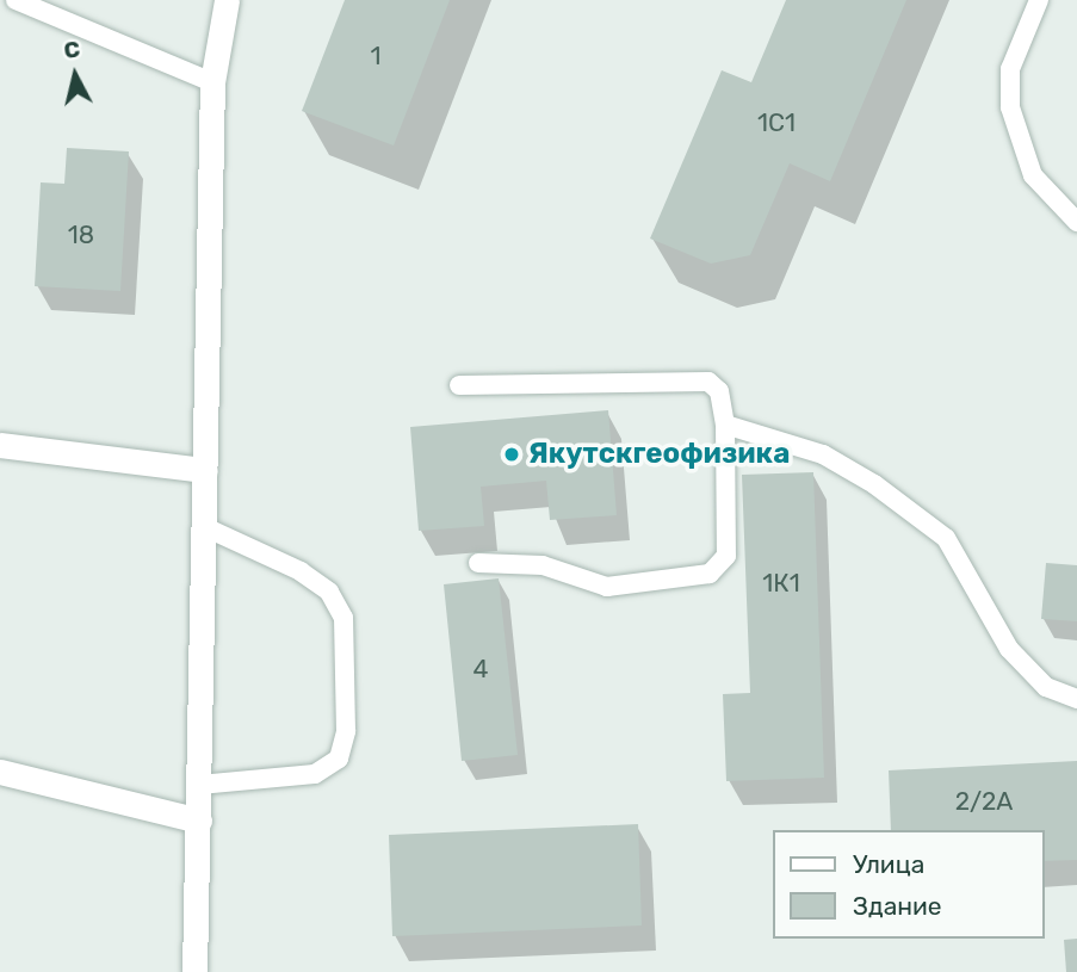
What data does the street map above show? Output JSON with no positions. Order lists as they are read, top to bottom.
{
  "places": ["Якутскгеофизика"],
  "house_numbers": [
    "1",
    "1С1",
    "18",
    "1К1",
    "4",
    "2/2А"
  ],
  "legend": ["Улица", "Здание"],
  "north": "top"
}
